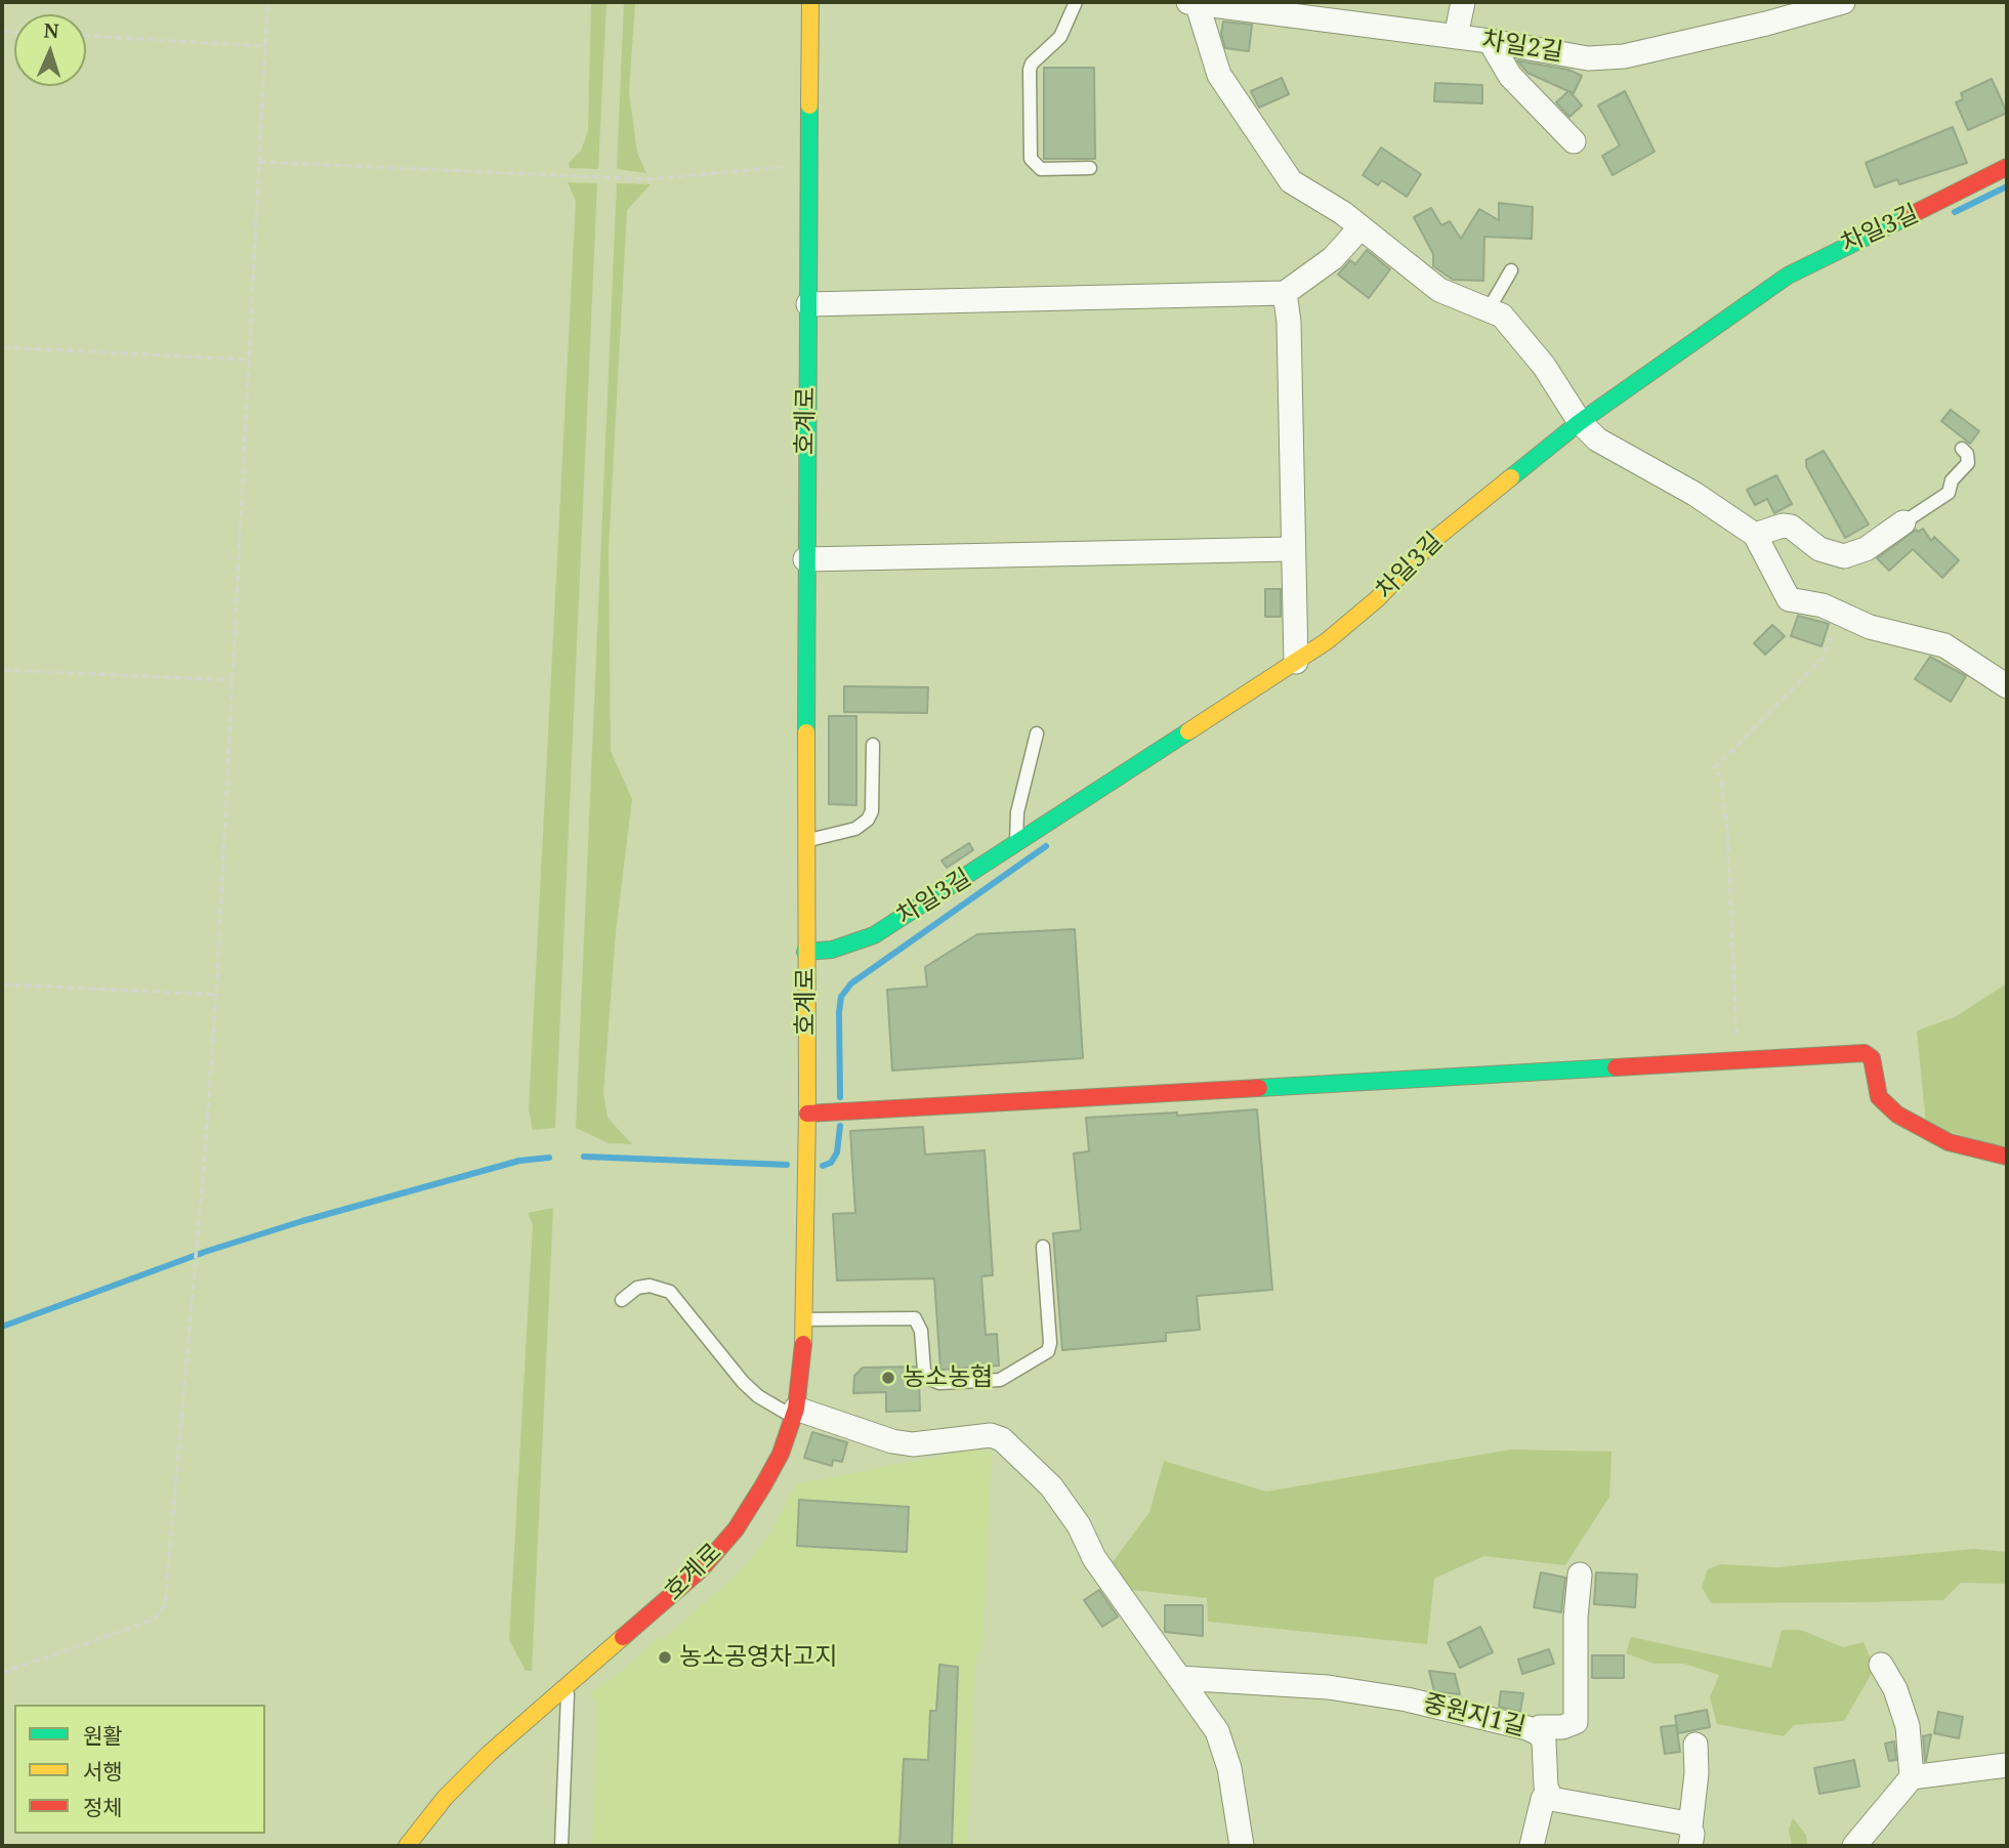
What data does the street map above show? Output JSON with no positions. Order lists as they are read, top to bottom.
{
  "streets": {
    "street": [
      "차일2길",
      "차일3길",
      "호계로",
      "중원지1길"
    ]
  },
  "crossings": [
    ["차일2길", "차일3길"],
    ["차일3길", "호계로"]
  ],
  "places": ["농소농협", "농소공영차고지"],
  "legend": ["원활", "서행", "정체"],
  "north": "top"
}
